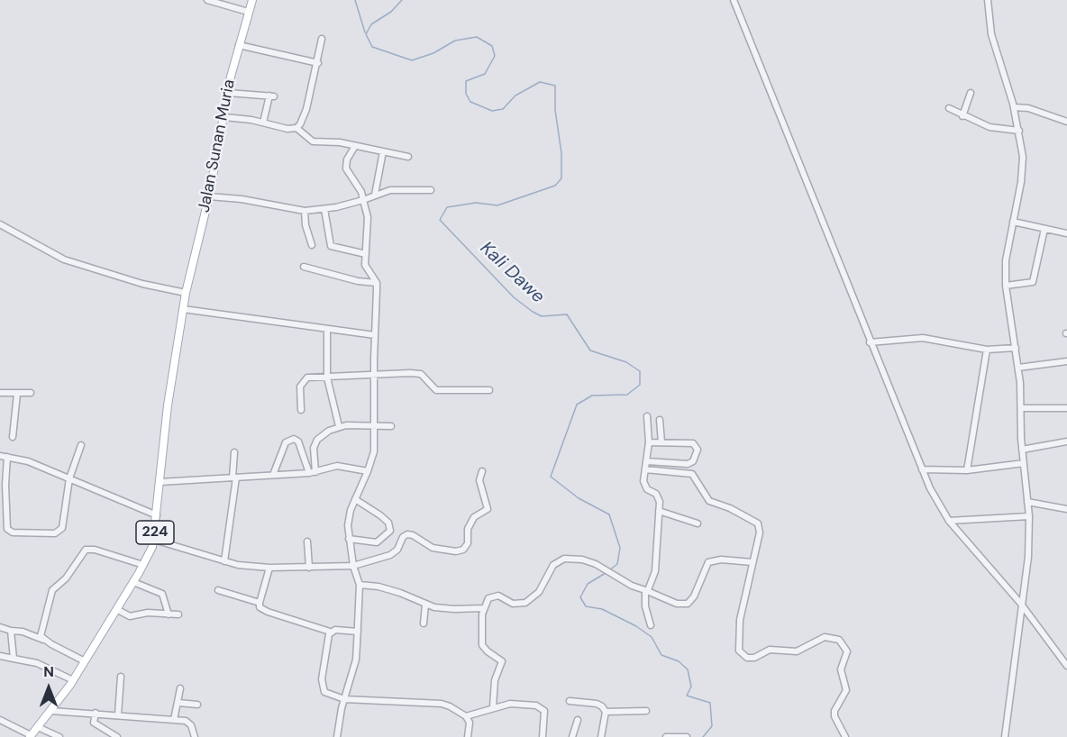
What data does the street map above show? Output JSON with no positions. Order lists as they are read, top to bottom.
{
  "streets": {
    "main road": ["Jalan Sunan Muria", "224"]
  },
  "crossings": [
    ["Jalan Sunan Muria", "224"]
  ],
  "water": ["Kali Dawe"],
  "north": "top"
}
